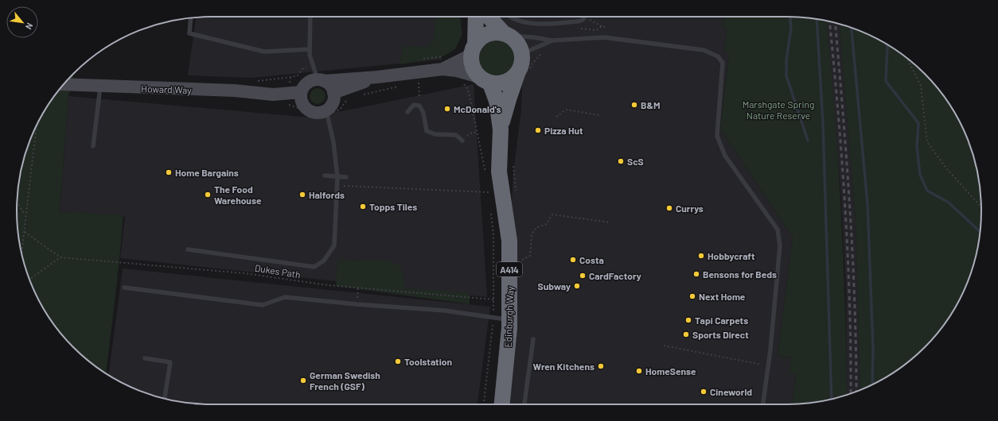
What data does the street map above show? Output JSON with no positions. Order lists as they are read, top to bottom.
{
  "streets": {
    "highway": ["A414", "Edinburgh Way"],
    "street": ["Howard Way"],
    "path": ["Dukes Path"]
  },
  "parks": ["Marshgate Spring Nature Reserve"],
  "places": [
    "B&M",
    "McDonald's",
    "Pizza Hut",
    "ScS",
    "Home Bargains",
    "The Food Warehouse",
    "Halfords",
    "Topps Tiles",
    "Currys",
    "Hobbycraft",
    "Costa",
    "Bensons for Beds",
    "CardFactory",
    "Subway",
    "Next Home",
    "Tapi Carpets",
    "Sports Direct",
    "Toolstation",
    "Wren Kitchens",
    "HomeSense",
    "German Swedish French (GSF)",
    "Cineworld"
  ],
  "north": "bottom right"
}
